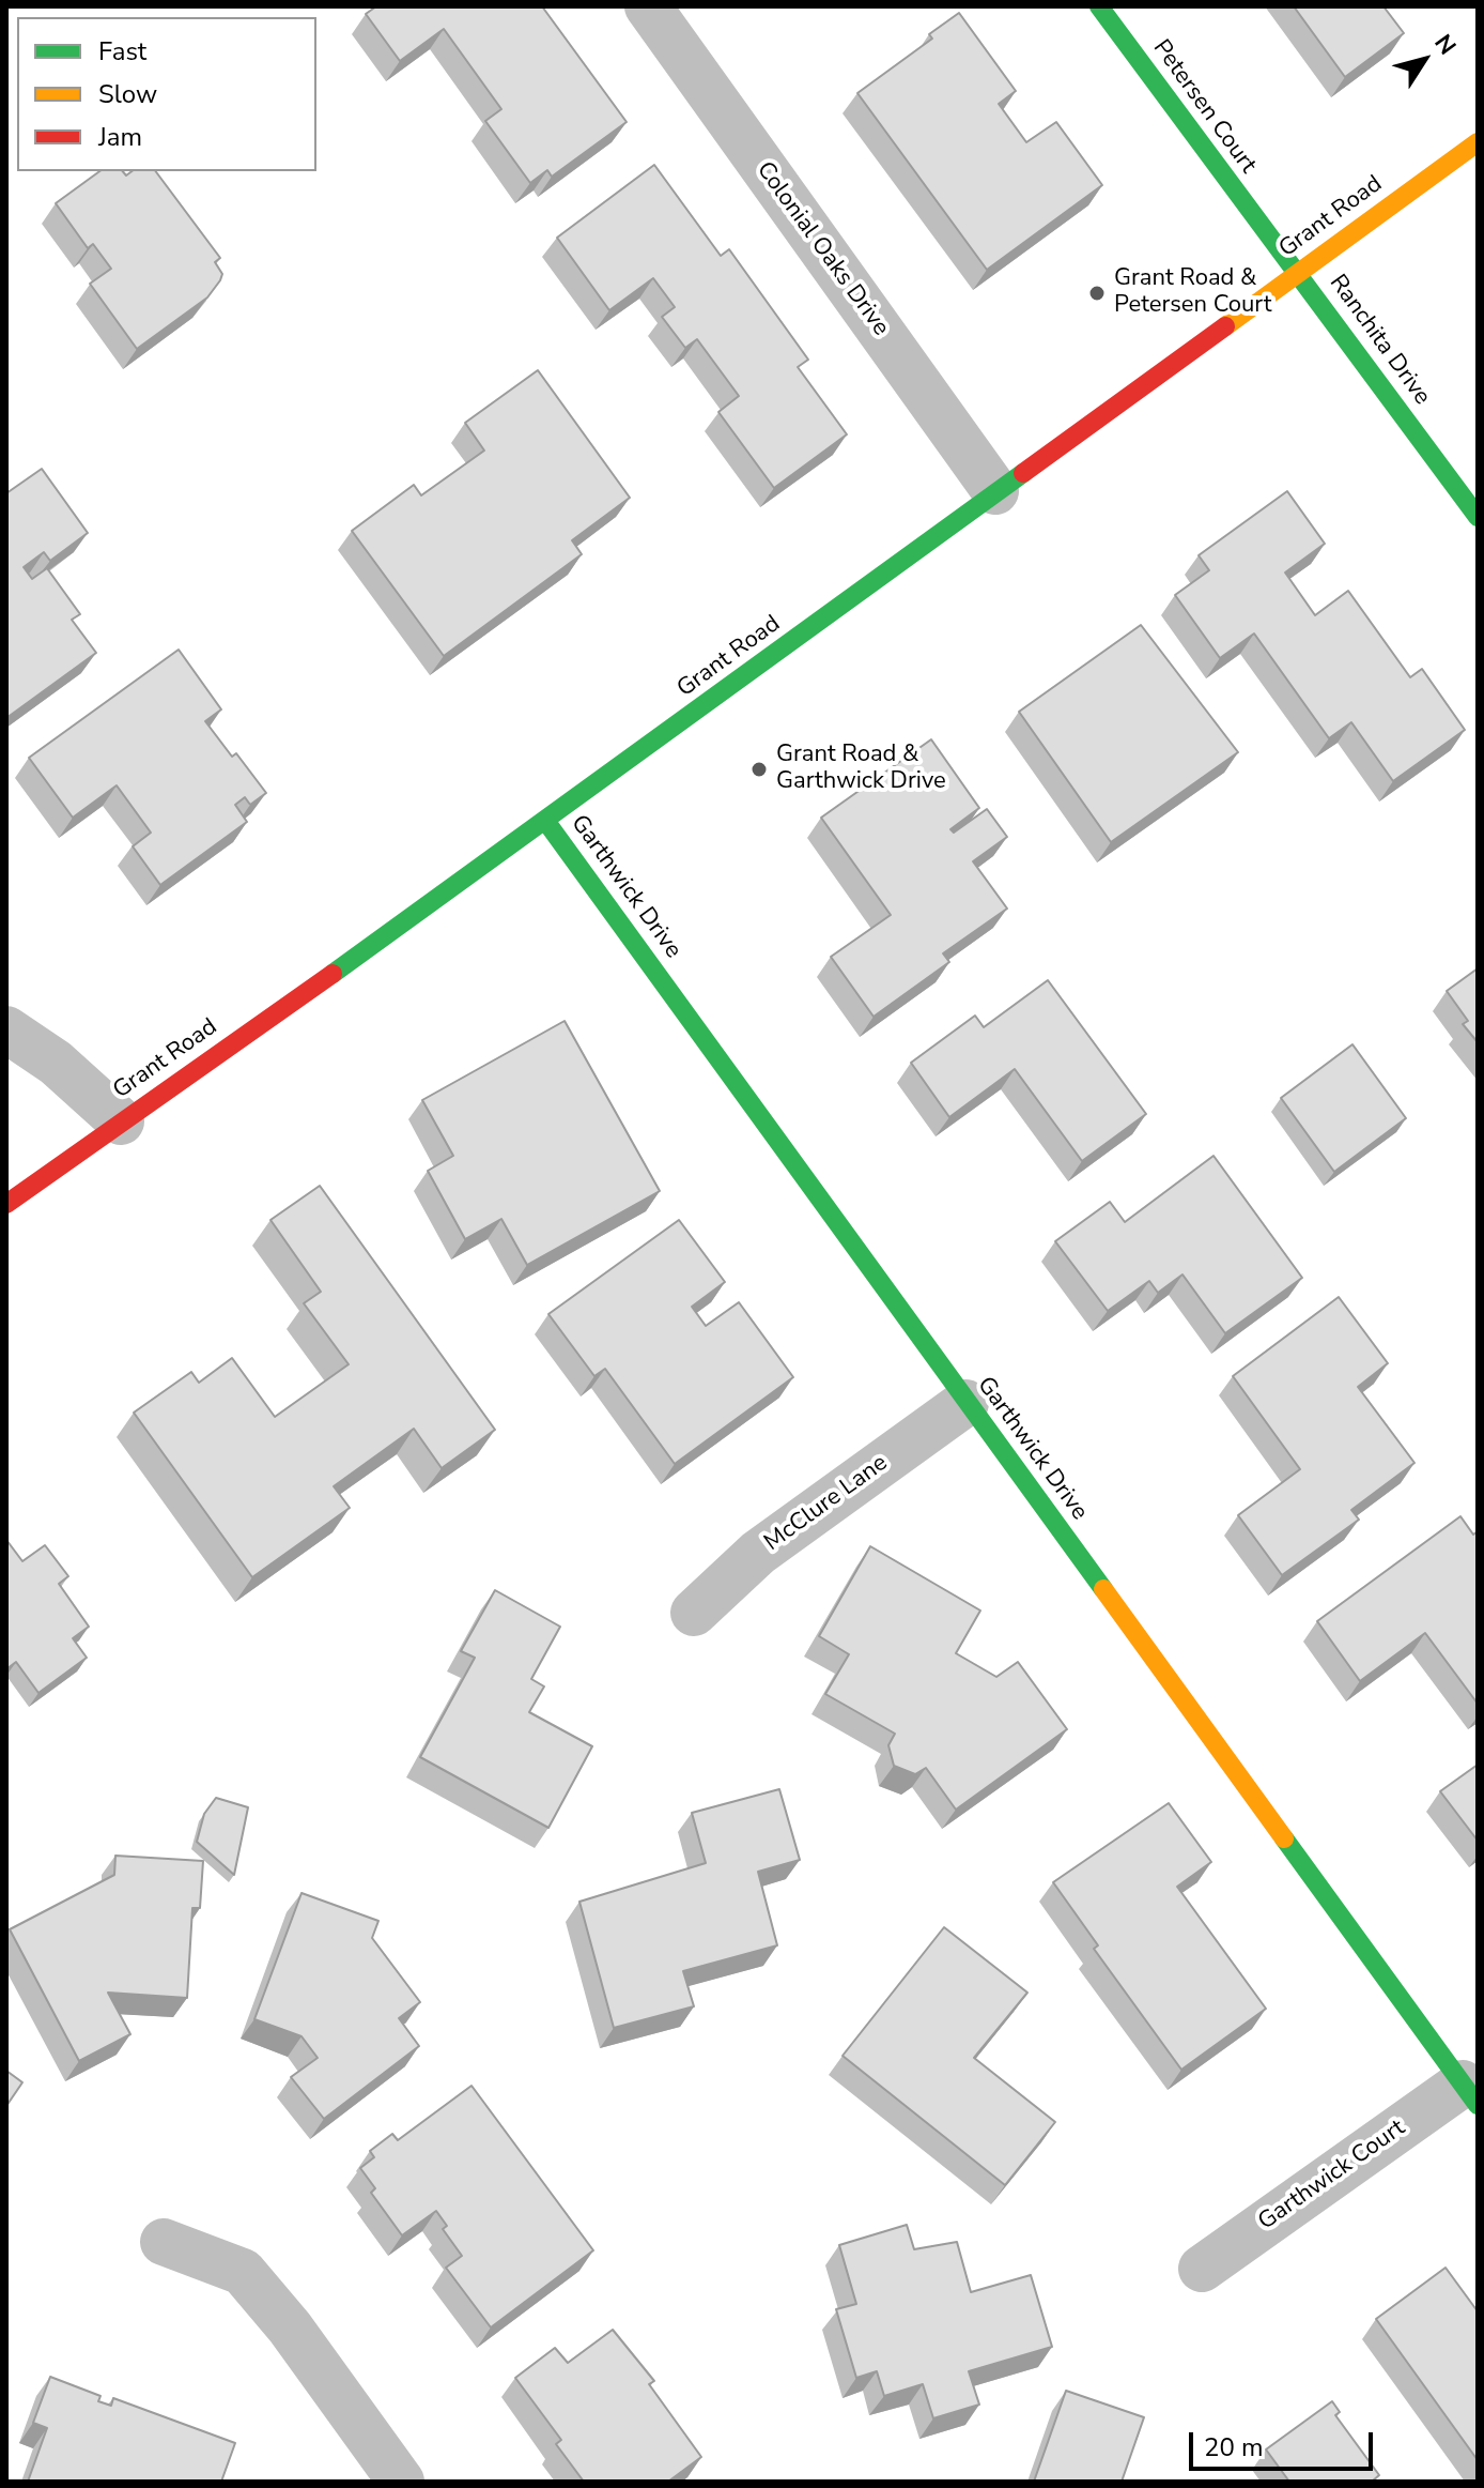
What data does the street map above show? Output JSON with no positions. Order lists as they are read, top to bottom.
{
  "streets": {
    "street": [
      "Petersen Court",
      "Grant Road",
      "Colonial Oaks Drive",
      "Ranchita Drive",
      "Garthwick Drive",
      "McClure Lane",
      "Garthwick Court"
    ]
  },
  "crossings": [
    ["Petersen Court", "Ranchita Drive"],
    ["Grant Road", "Colonial Oaks Drive"],
    ["Grant Road", "Ranchita Drive"],
    ["Grant Road", "Garthwick Drive"],
    ["Garthwick Drive", "McClure Lane"],
    ["Garthwick Drive", "Garthwick Court"]
  ],
  "places": ["Grant Road & Petersen Court", "Grant Road & Garthwick Drive"],
  "legend": ["Fast", "Slow", "Jam"],
  "scale_bar": "20 m",
  "north": "top right"
}
